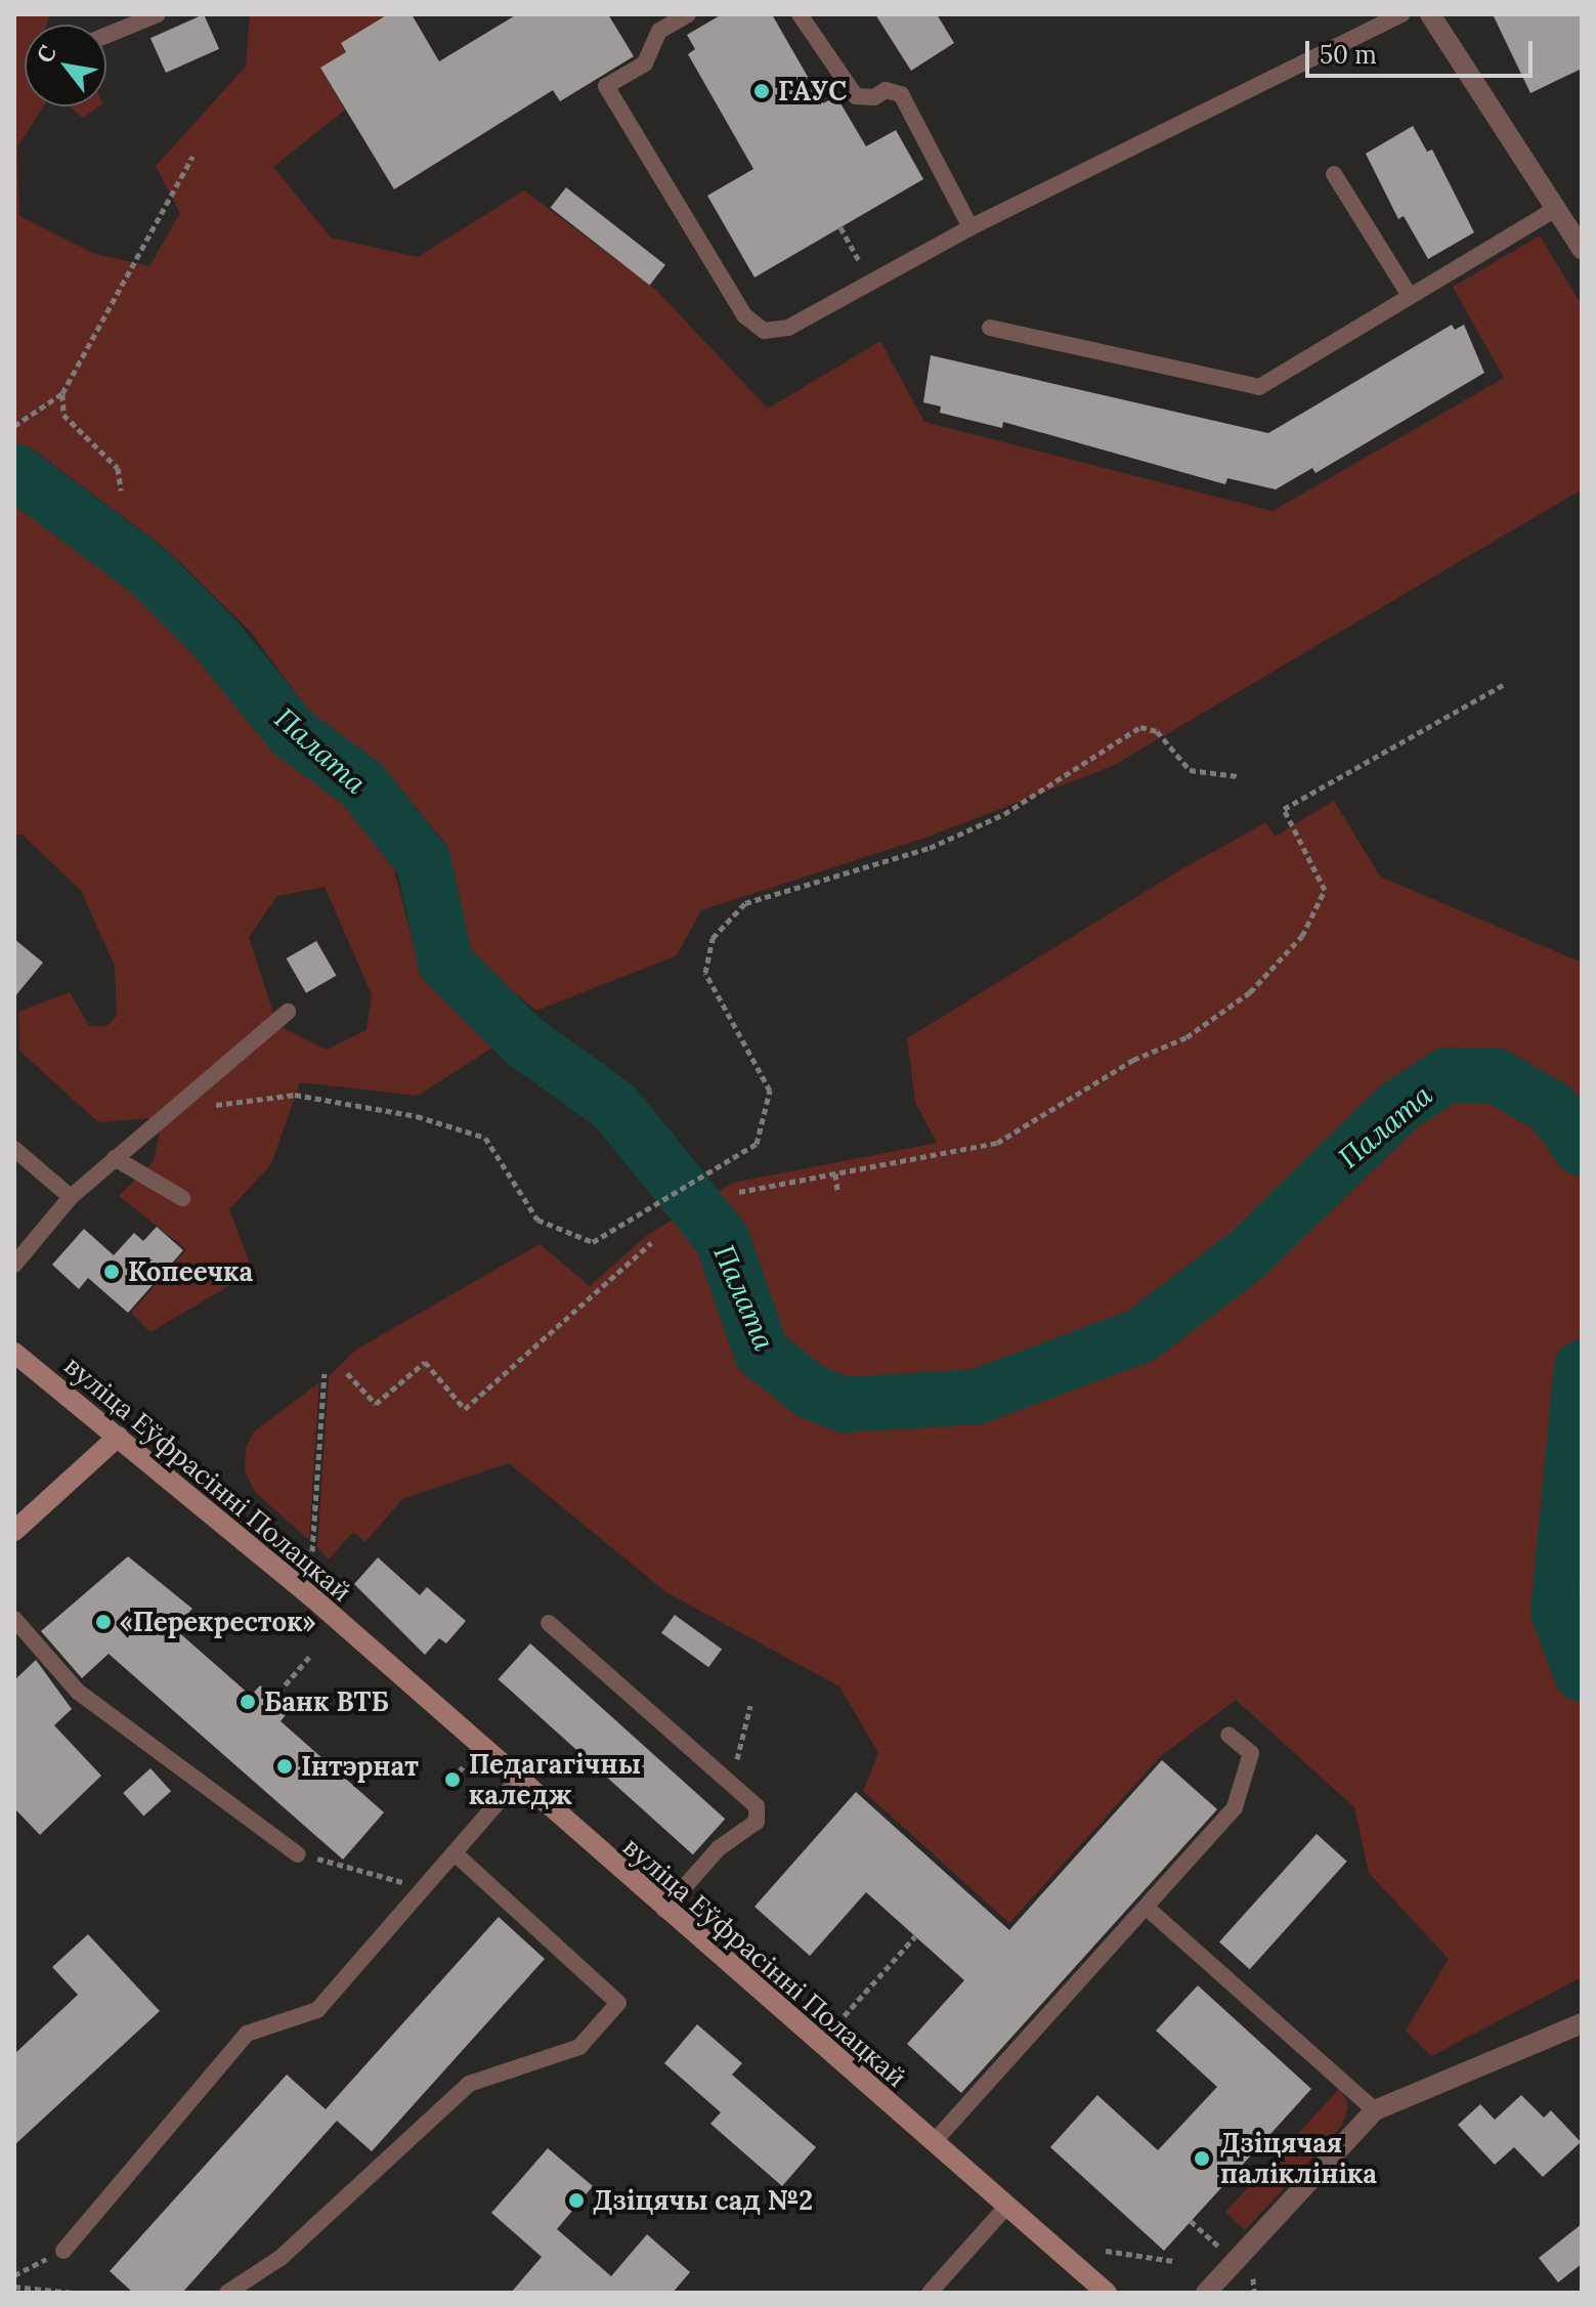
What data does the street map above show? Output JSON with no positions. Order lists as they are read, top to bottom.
{
  "streets": {
    "main road": ["вуліца Еўфрасінні Полацкай"]
  },
  "water": ["Палата"],
  "places": [
    "ГАУС",
    "Копеечка",
    "«Перекресток»",
    "Банк ВТБ",
    "Інтэрнат",
    "Педагагічны каледж",
    "Дзіцячая паліклініка",
    "Дзіцячы сад №2"
  ],
  "scale_bar": "50 m",
  "north": "top left"
}
